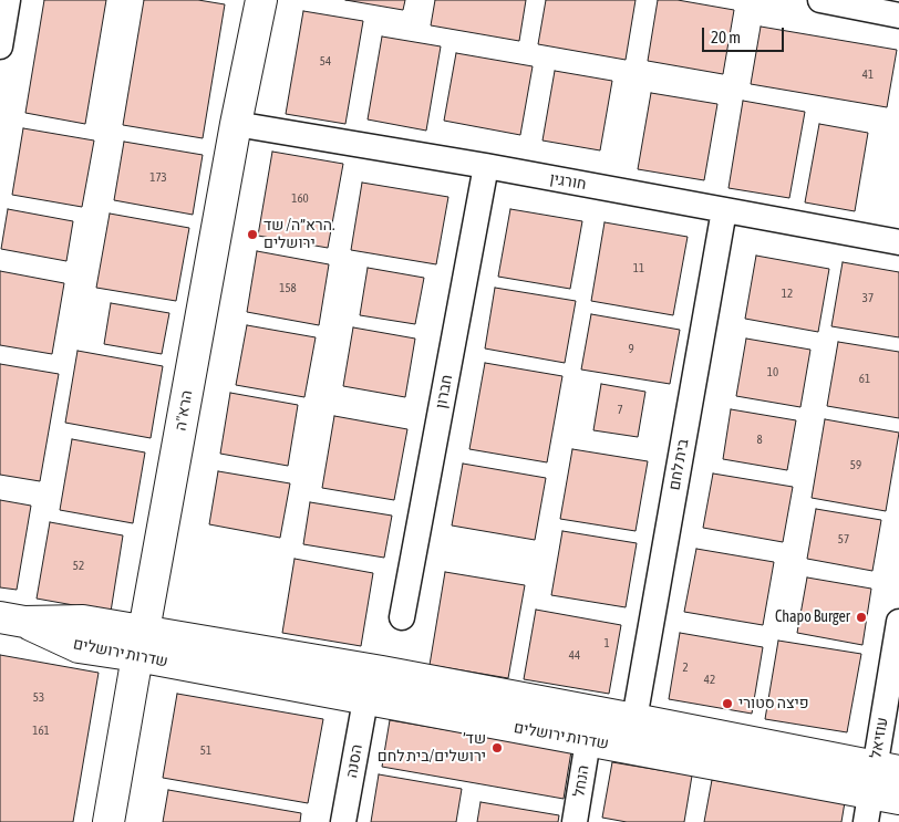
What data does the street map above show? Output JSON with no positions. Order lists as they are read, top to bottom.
{
  "streets": {
    "street": [
      "חורגין",
      "חברון",
      "הרא\"ה",
      "בית לחם",
      "שדרות ירושלים",
      "עוזיאל",
      "הסנה",
      "הנחל"
    ]
  },
  "crossings": [
    ["חורגין", "חברון"],
    ["חורגין", "הרא\"ה"],
    ["חורגין", "בית לחם"],
    ["הרא\"ה", "שדרות ירושלים"],
    ["בית לחם", "שדרות ירושלים"],
    ["שדרות ירושלים", "עוזיאל"],
    ["שדרות ירושלים", "הסנה"],
    ["שדרות ירושלים", "הנחל"]
  ],
  "places": [
    "הרא״ה/ שד. ירושלים",
    "Chapo Burger",
    "פיצה סטורי",
    "שד׳ ירושלים/בית לחם"
  ],
  "house_numbers": [
    "54",
    "41",
    "173",
    "160",
    "11",
    "158",
    "12",
    "37",
    "9",
    "10",
    "61",
    "7",
    "8",
    "59",
    "57",
    "52",
    "1",
    "44",
    "2",
    "42",
    "53",
    "161",
    "51"
  ],
  "scale_bar": "20 m"
}
